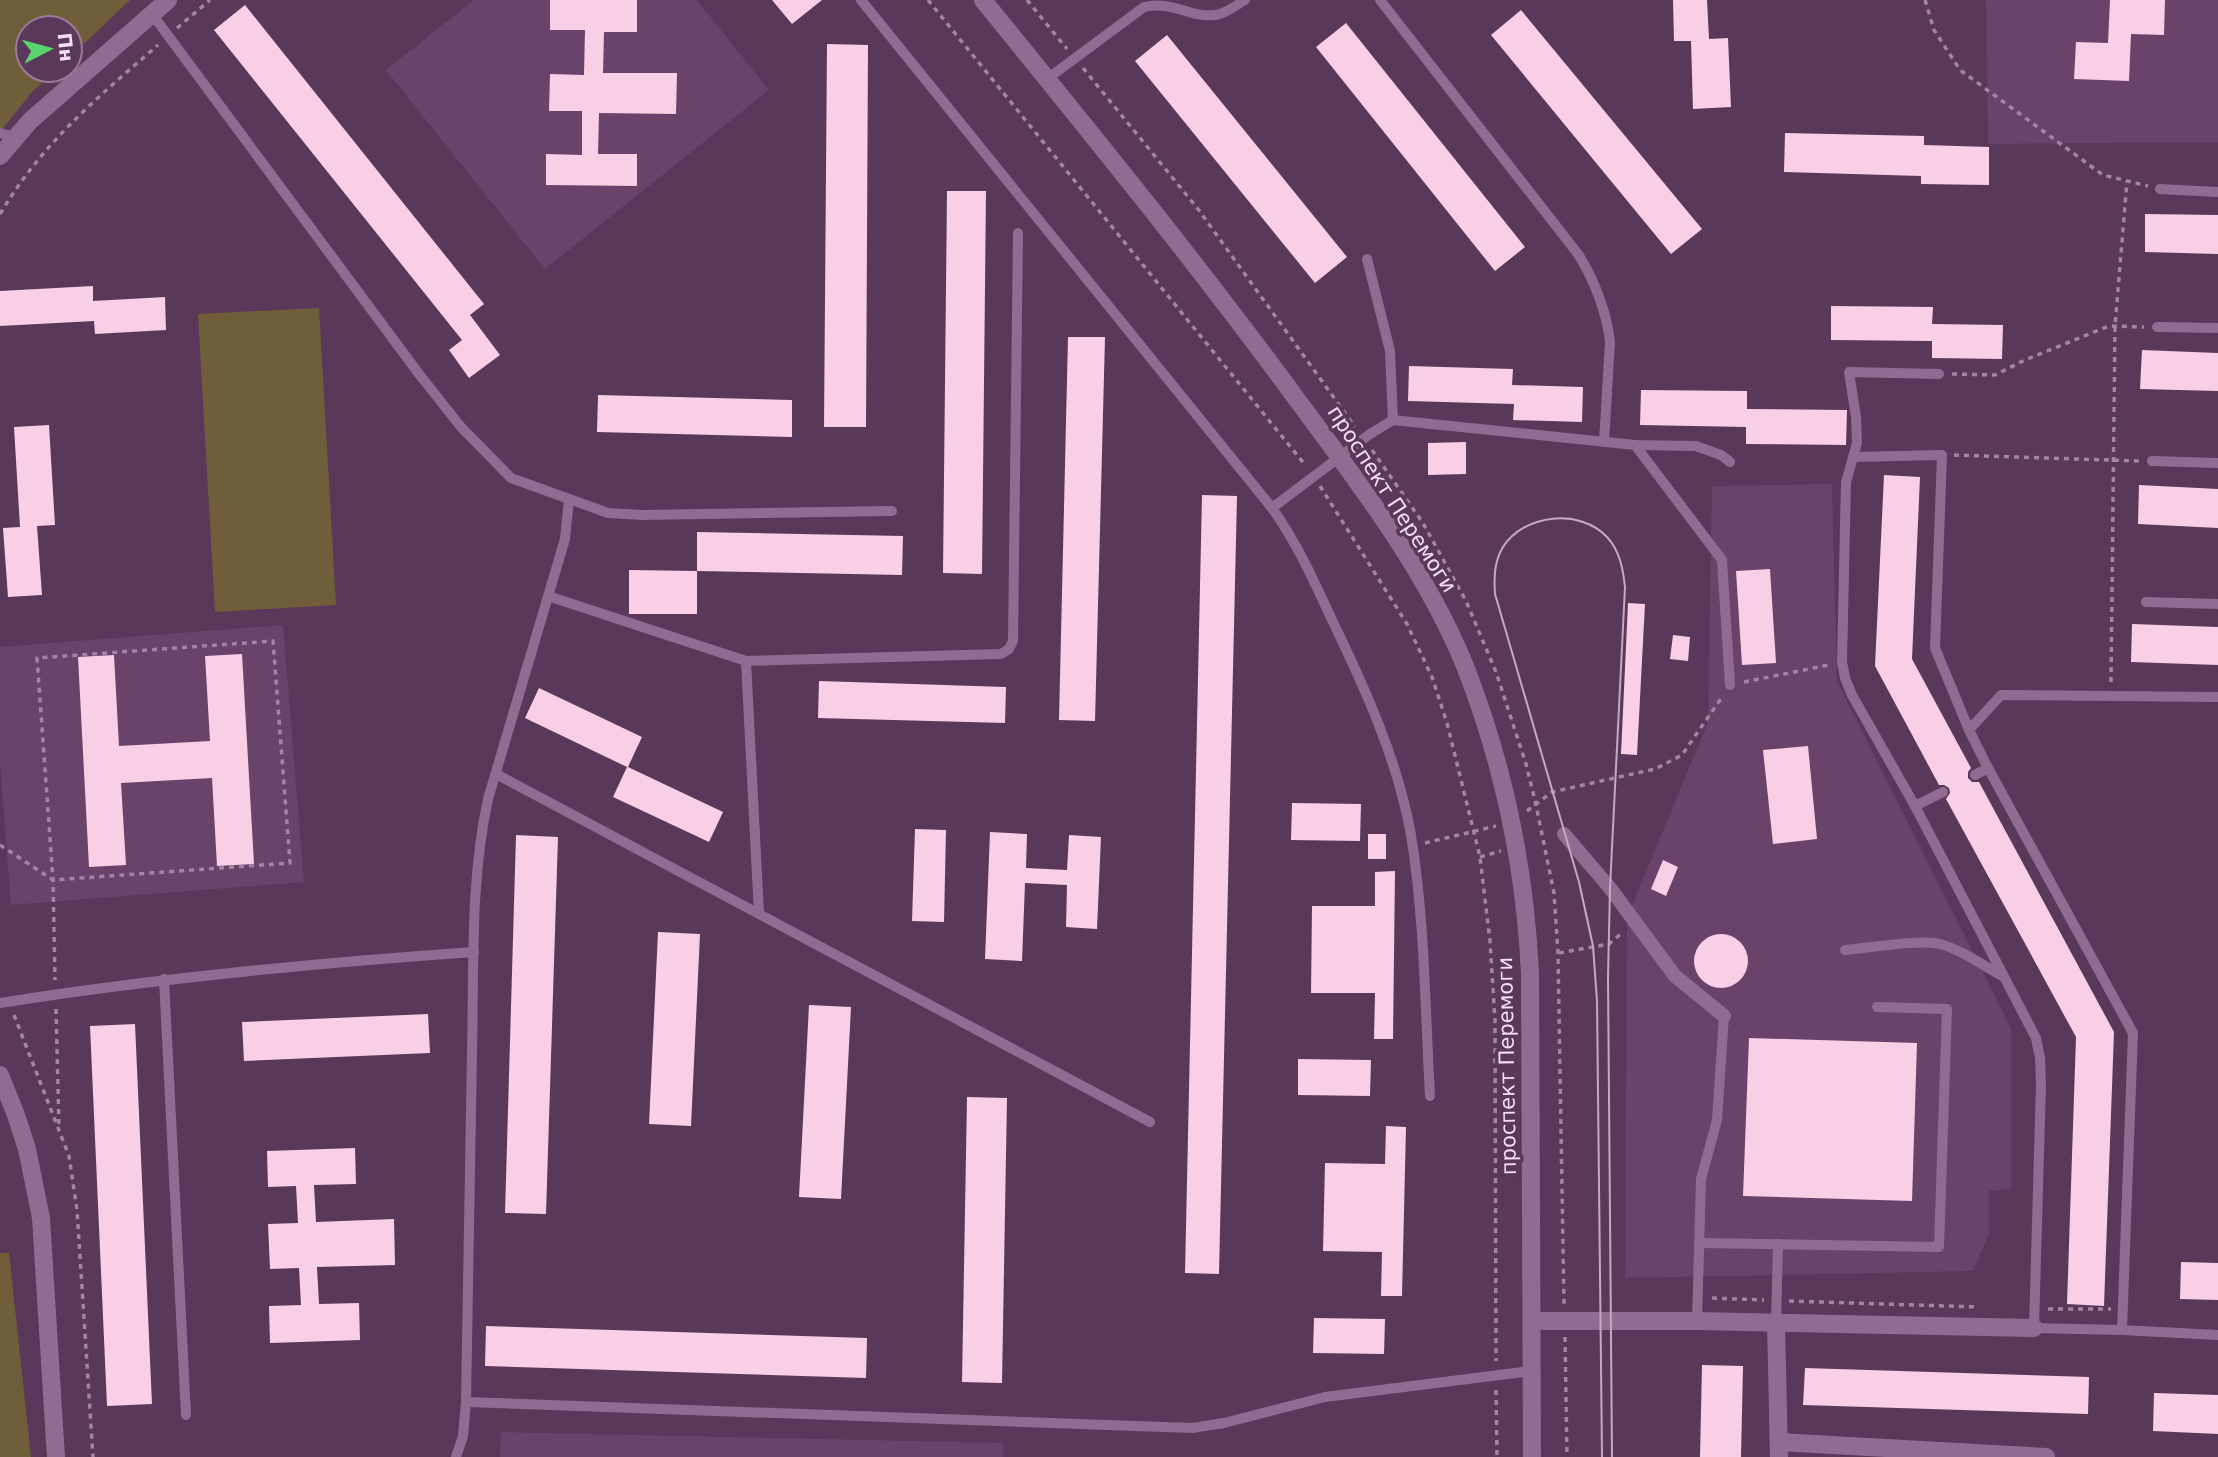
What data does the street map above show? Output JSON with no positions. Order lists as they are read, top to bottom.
{
  "streets": {
    "main road": ["проспект Перемоги"]
  },
  "north": "right"
}
